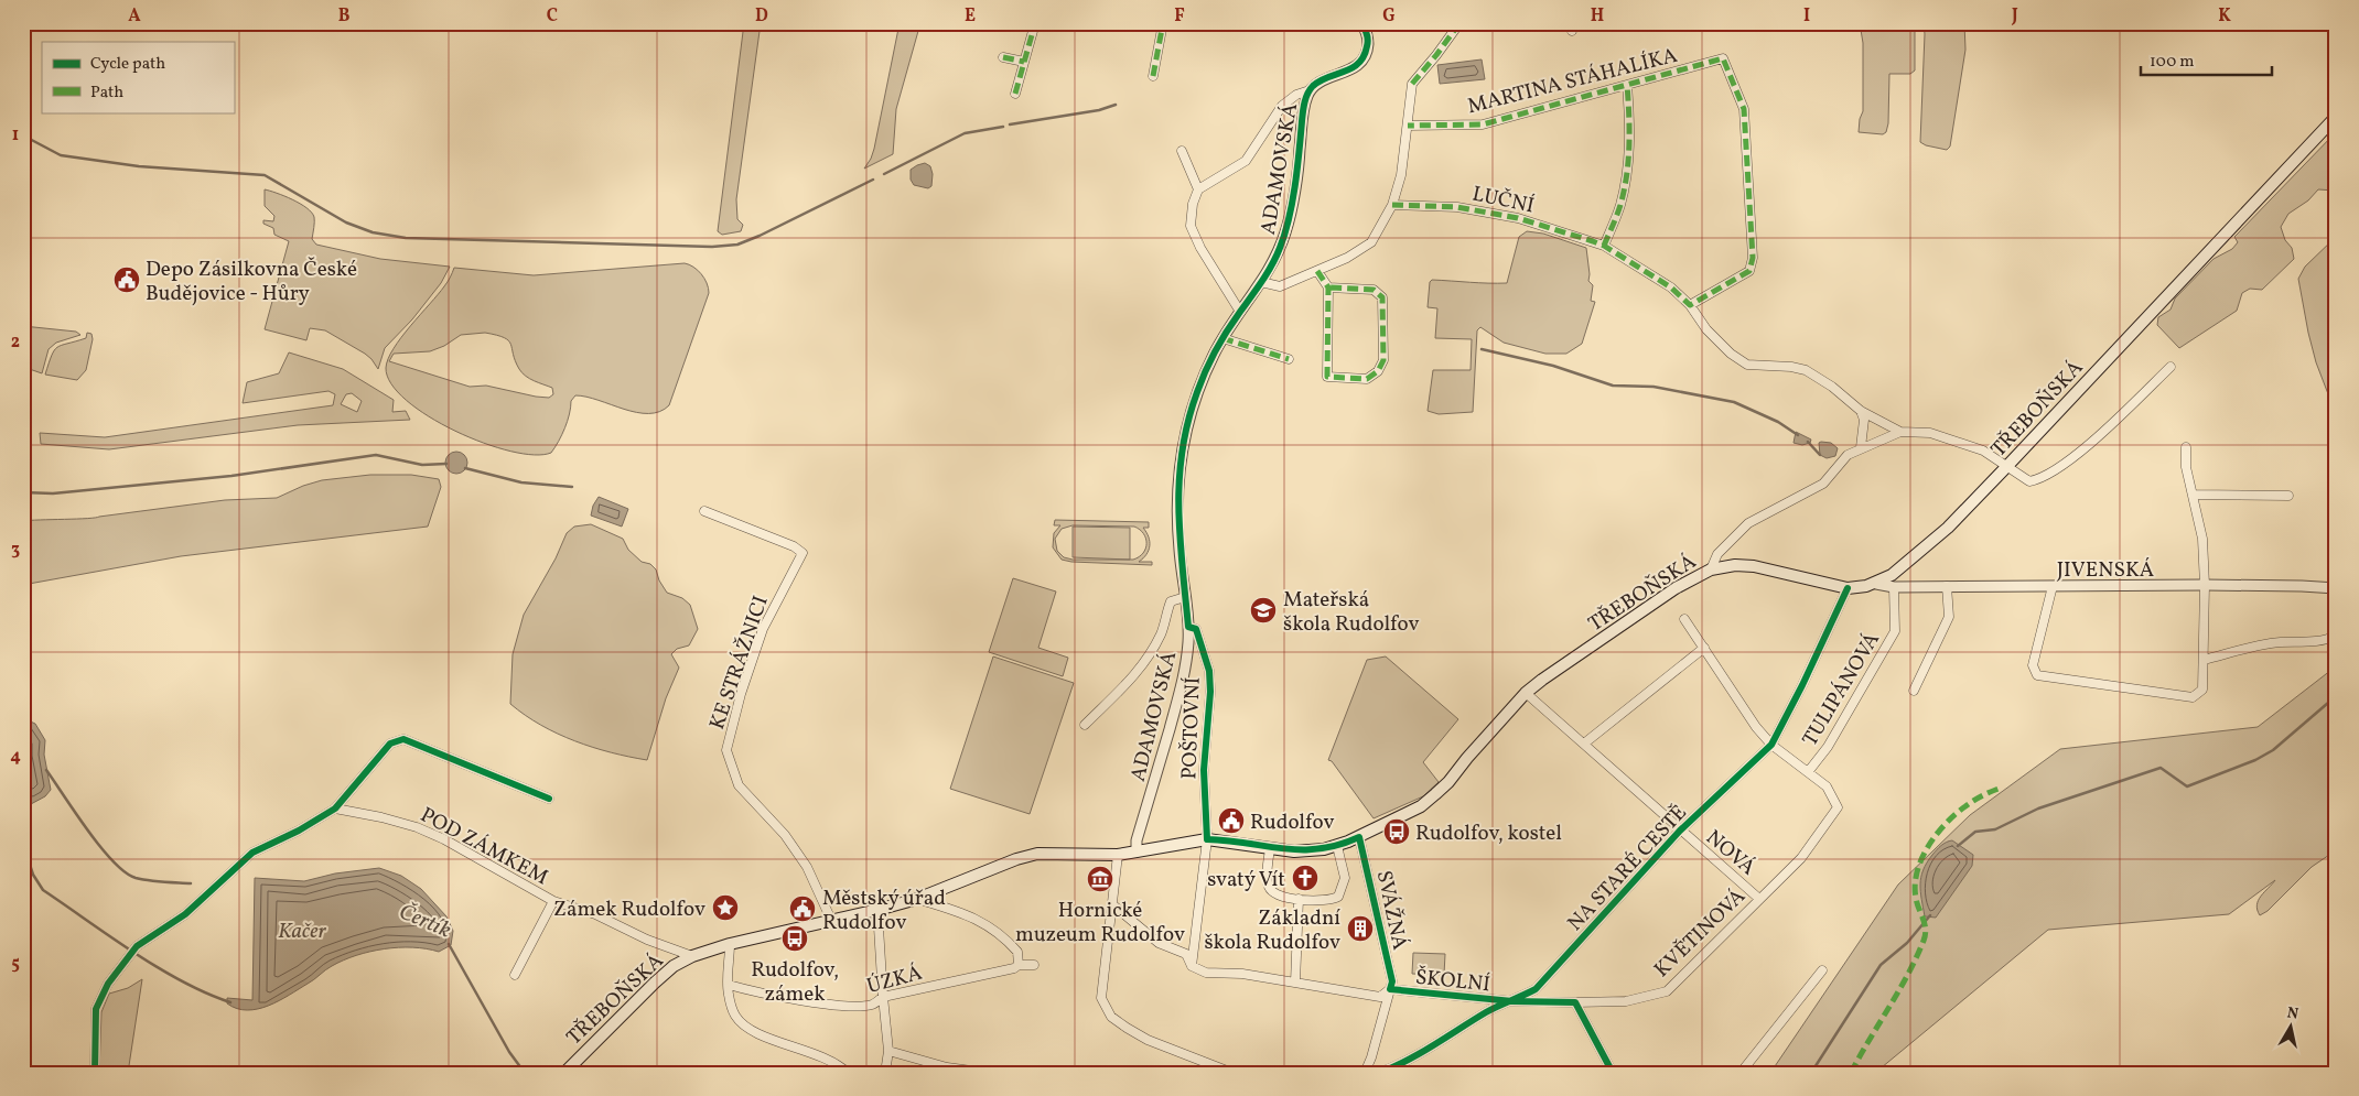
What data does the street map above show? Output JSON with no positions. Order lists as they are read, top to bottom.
{
  "streets": {
    "main road": ["TŘEBOŇSKÁ"],
    "street": [
      "MARTINA STÁHALÍKA",
      "ADAMOVSKÁ",
      "LUČNÍ",
      "JIVENSKÁ",
      "KE STRÁŽNICI",
      "TULIPÁNOVÁ",
      "POŠTOVNÍ",
      "POD ZÁMKEM",
      "NOVÁ",
      "NA STARÉ CESTĚ",
      "SVÁŽNÁ",
      "KVĚTINOVÁ",
      "ÚZKÁ",
      "ŠKOLNÍ"
    ]
  },
  "crossings": [
    ["MARTINA STÁHALÍKA", "LUČNÍ"],
    ["ADAMOVSKÁ", "TŘEBOŇSKÁ"],
    ["ADAMOVSKÁ", "POŠTOVNÍ"],
    ["TŘEBOŇSKÁ", "JIVENSKÁ"],
    ["TŘEBOŇSKÁ", "KE STRÁŽNICI"],
    ["TŘEBOŇSKÁ", "POŠTOVNÍ"],
    ["TŘEBOŇSKÁ", "POD ZÁMKEM"],
    ["TŘEBOŇSKÁ", "NOVÁ"],
    ["TŘEBOŇSKÁ", "NA STARÉ CESTĚ"],
    ["TŘEBOŇSKÁ", "SVÁŽNÁ"],
    ["JIVENSKÁ", "TULIPÁNOVÁ"],
    ["TULIPÁNOVÁ", "KVĚTINOVÁ"],
    ["POŠTOVNÍ", "ŠKOLNÍ"],
    ["NOVÁ", "NA STARÉ CESTĚ"],
    ["NOVÁ", "KVĚTINOVÁ"],
    ["NA STARÉ CESTĚ", "KVĚTINOVÁ"],
    ["NA STARÉ CESTĚ", "ŠKOLNÍ"],
    ["SVÁŽNÁ", "ŠKOLNÍ"],
    ["KVĚTINOVÁ", "ŠKOLNÍ"]
  ],
  "water": ["Čertík", "Kačer"],
  "places": {
    "public building": ["Depo Zásilkovna České Budějovice - Hůry", "Rudolfov", "Městský úřad Rudolfov"],
    "school or university": ["Mateřská škola Rudolfov"],
    "bus stop": ["Rudolfov, kostel", "Rudolfov, zámek"],
    "church": ["svatý Vít"],
    "museum": ["Hornické muzeum Rudolfov"],
    "place": ["Zámek Rudolfov"],
    "building": ["Základní škola Rudolfov"]
  },
  "legend": ["Cycle path", "Path"],
  "scale_bar": "100 m",
  "north": "top",
  "grid": {
    "columns": [
      "A",
      "B",
      "C",
      "D",
      "E",
      "F",
      "G",
      "H",
      "I",
      "J",
      "K"
    ],
    "rows": [
      "1",
      "2",
      "3",
      "4",
      "5"
    ]
  }
}
